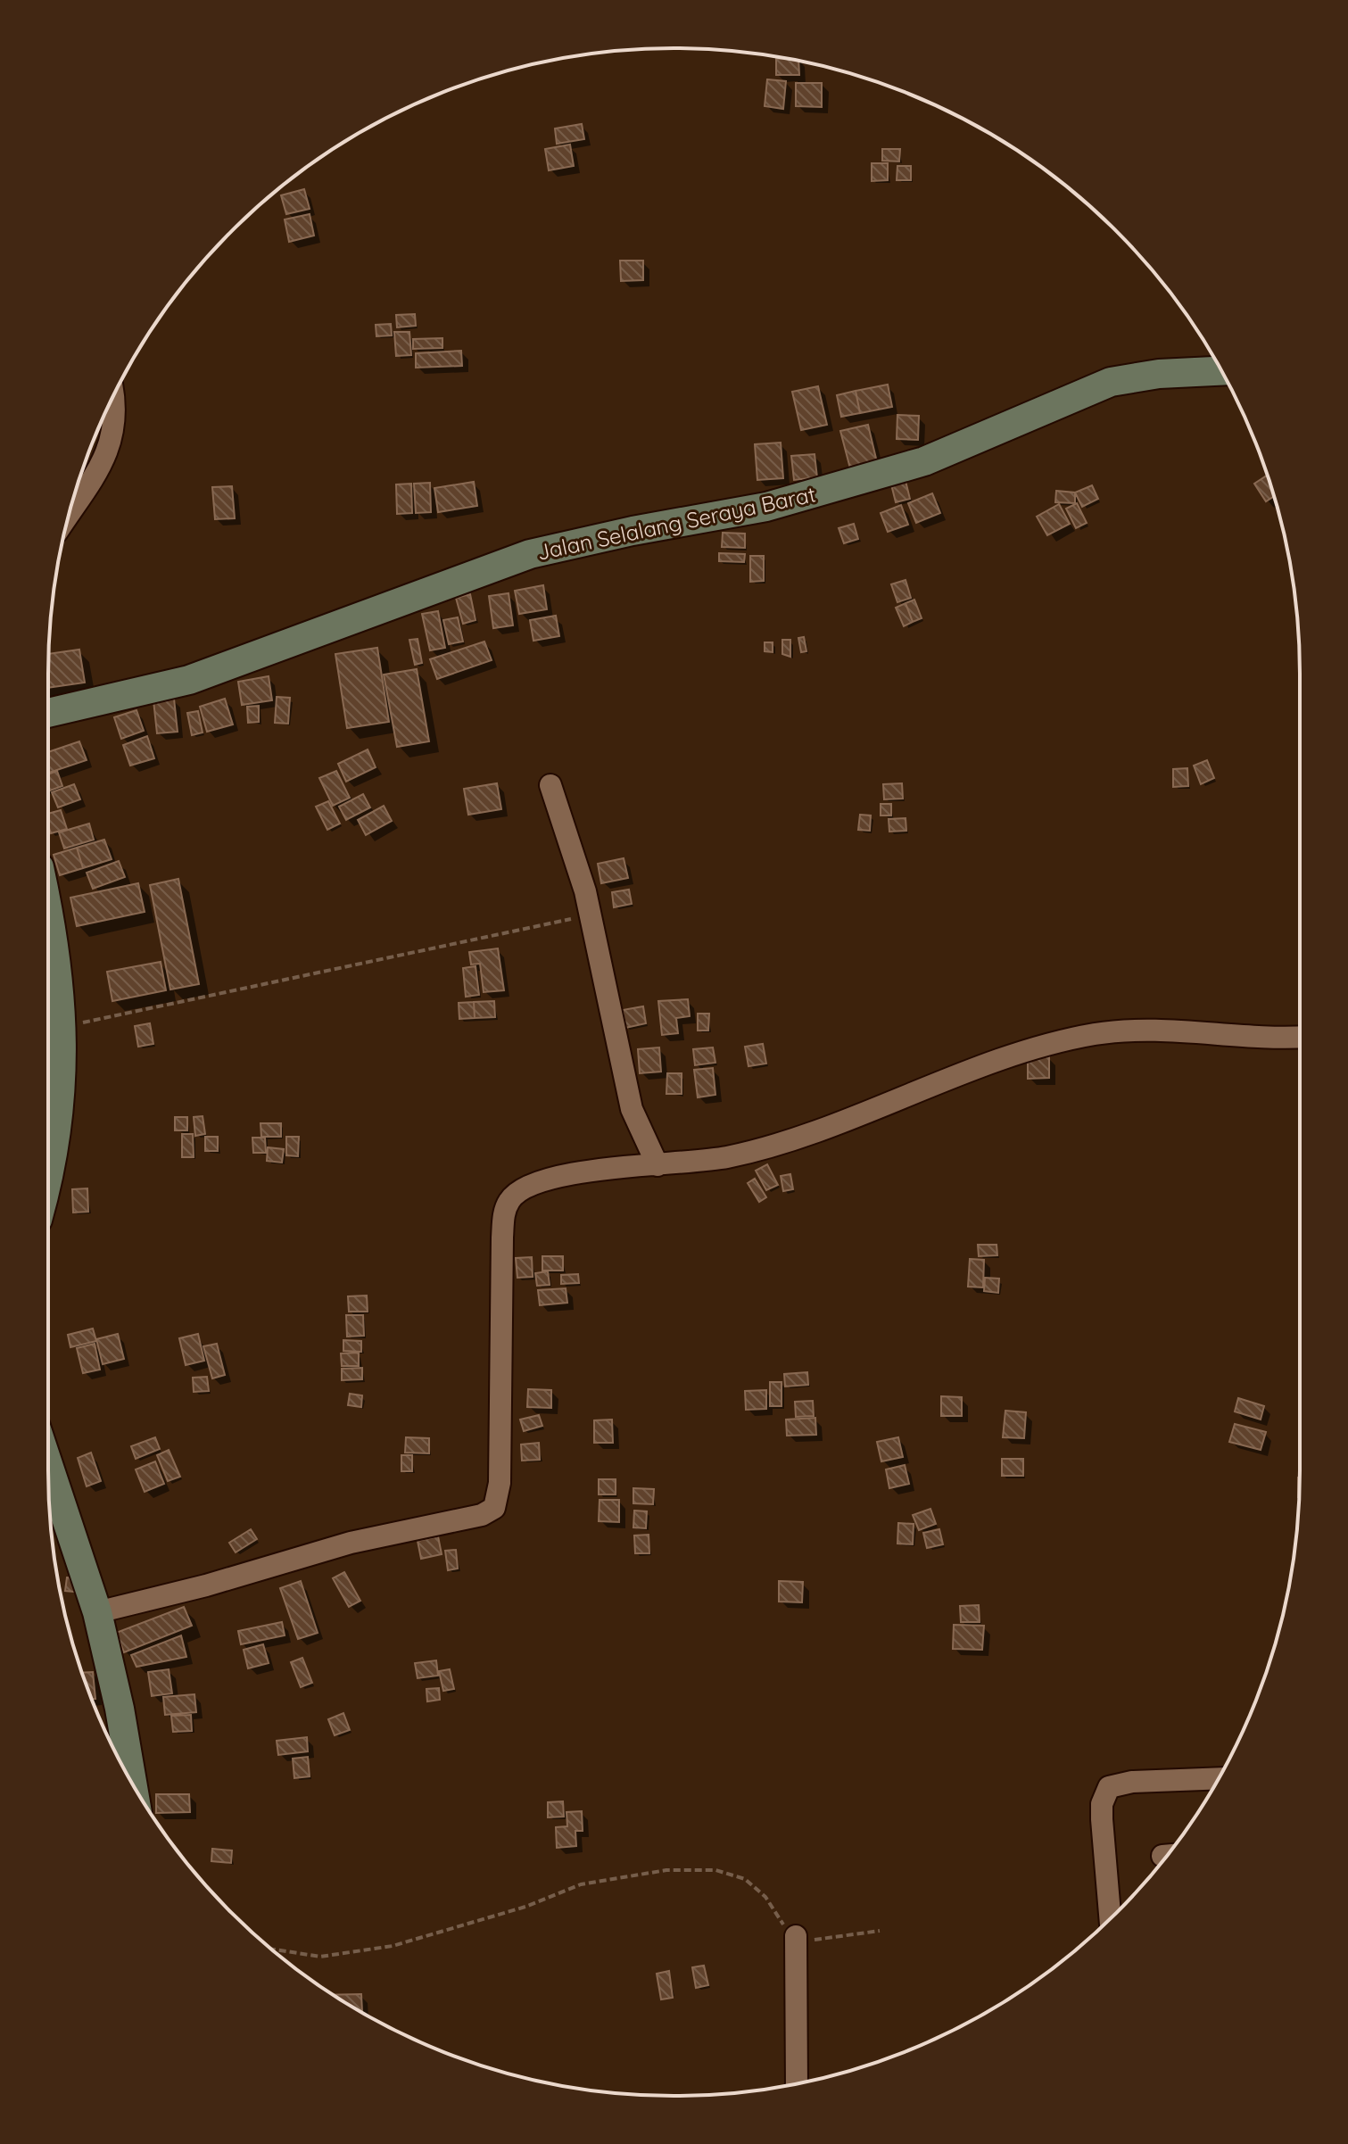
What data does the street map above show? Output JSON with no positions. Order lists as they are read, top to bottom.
{
  "streets": {
    "street": ["Jalan Selalang Seraya Barat"]
  }
}
